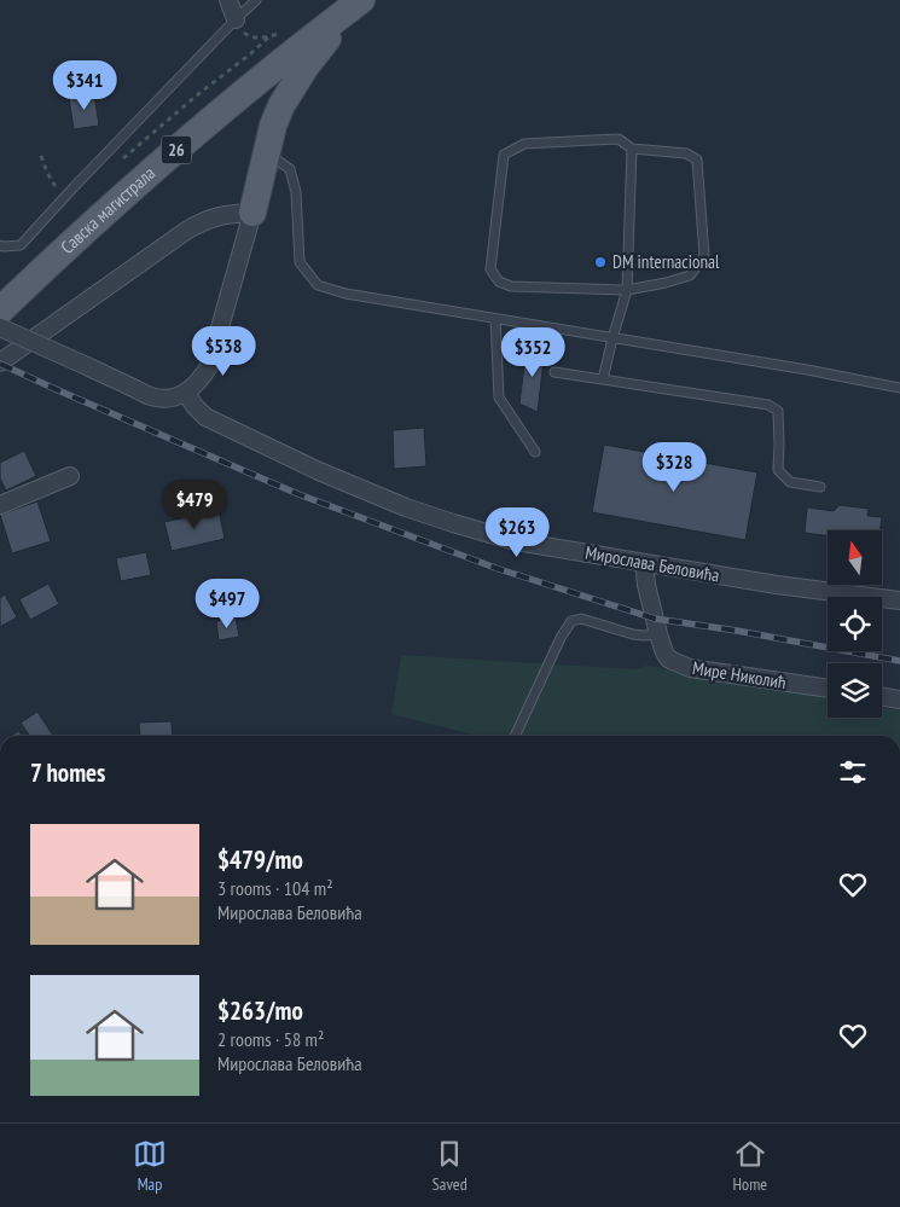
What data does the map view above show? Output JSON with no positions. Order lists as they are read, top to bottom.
{
  "streets": {
    "main road": ["26", "Савска магистрала"],
    "street": ["Мирослава Беловића", "Мире Николић"]
  },
  "crossings": [
    ["Мирослава Беловића", "Мире Николић"]
  ],
  "places": ["DM internacional"],
  "north": "top",
  "page": {
    "price": [
      "$341",
      "$538",
      "$352",
      "$328",
      "$479",
      "$263",
      "$497"
    ],
    "heading": "7 homes",
    "list": [
      {
        "name": "$479/mo",
        "note": "3 rooms · 104 m² · Мирослава Беловића"
      },
      {
        "name": "$263/mo",
        "note": "2 rooms · 58 m² · Мирослава Беловића"
      }
    ],
    "tabs": ["Map", "Saved", "Home"]
  }
}
